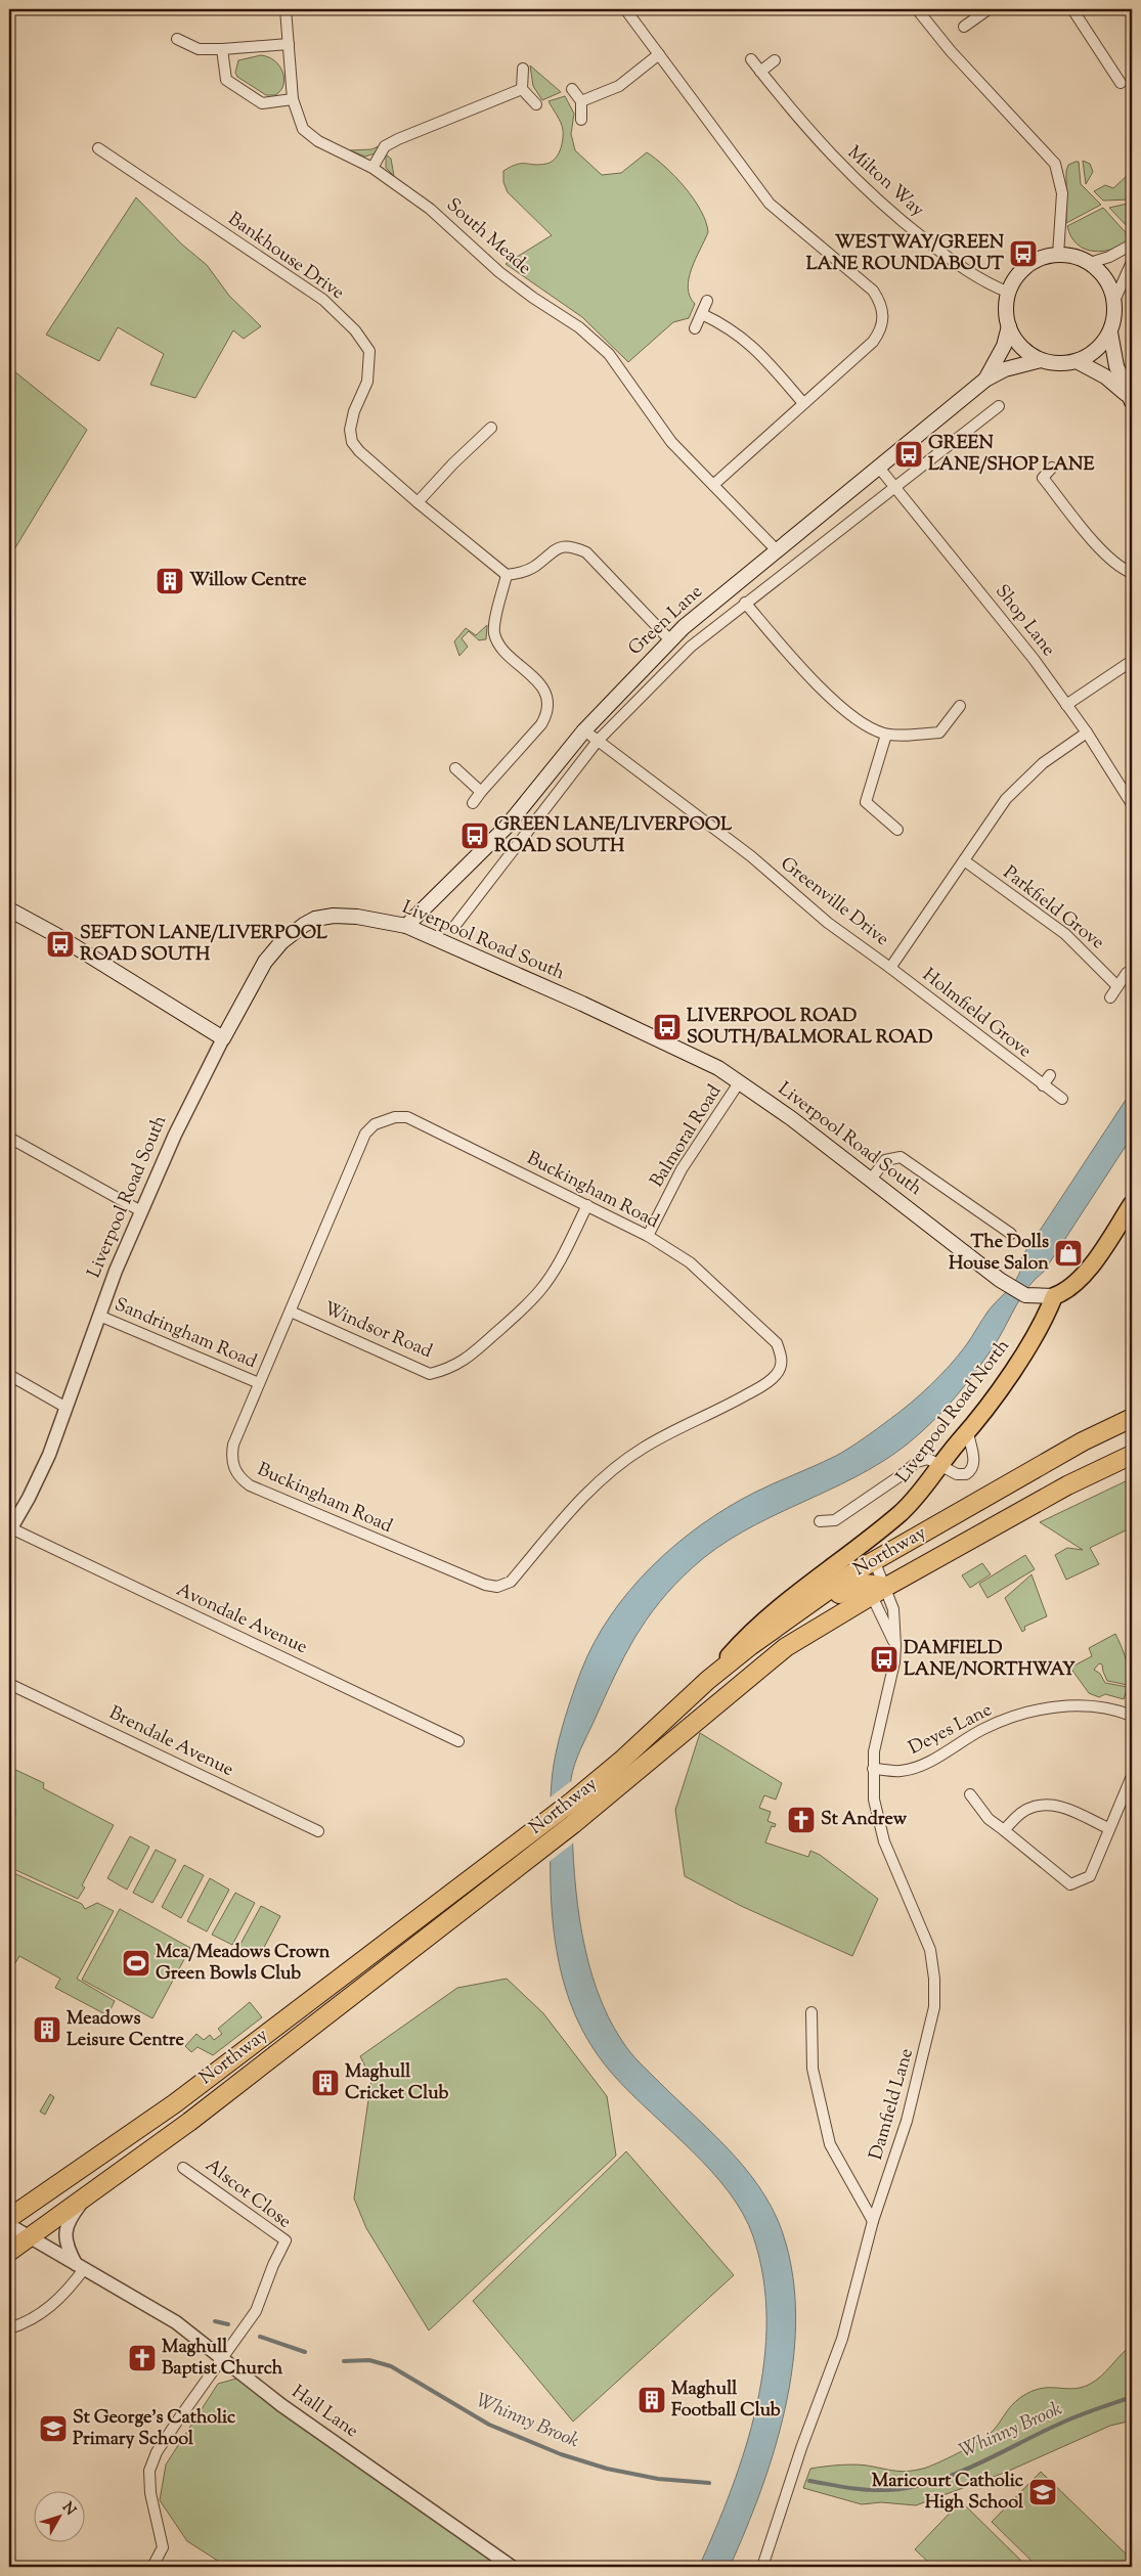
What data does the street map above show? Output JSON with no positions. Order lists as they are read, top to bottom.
{
  "streets": {
    "highway": ["Northway"],
    "main road": ["Green Lane", "Liverpool Road South", "Liverpool Road North"],
    "street": [
      "Milton Way",
      "South Meade",
      "Bankhouse Drive",
      "Shop Lane",
      "Greenville Drive",
      "Parkfield Grove",
      "Holmfield Grove",
      "Balmoral Road",
      "Buckingham Road",
      "Windsor Road",
      "Sandringham Road",
      "Avondale Avenue",
      "Deyes Lane",
      "Brendale Avenue",
      "Damfield Lane",
      "Alscot Close",
      "Hall Lane"
    ]
  },
  "crossings": [
    ["Milton Way", "Green Lane"],
    ["South Meade", "Green Lane"],
    ["Green Lane", "Shop Lane"],
    ["Green Lane", "Greenville Drive"],
    ["Green Lane", "Liverpool Road South"],
    ["Shop Lane", "Greenville Drive"],
    ["Greenville Drive", "Parkfield Grove"],
    ["Greenville Drive", "Holmfield Grove"],
    ["Liverpool Road South", "Balmoral Road"],
    ["Liverpool Road South", "Sandringham Road"],
    ["Liverpool Road South", "Liverpool Road North"],
    ["Liverpool Road South", "Avondale Avenue"],
    ["Balmoral Road", "Buckingham Road"],
    ["Buckingham Road", "Windsor Road"],
    ["Buckingham Road", "Sandringham Road"],
    ["Liverpool Road North", "Northway"],
    ["Northway", "Damfield Lane"],
    ["Northway", "Hall Lane"],
    ["Deyes Lane", "Damfield Lane"],
    ["Alscot Close", "Hall Lane"]
  ],
  "water": ["Whinny Brook"],
  "places": {
    "bus stop": [
      "WESTWAY/GREEN LANE ROUNDABOUT",
      "GREEN LANE/SHOP LANE",
      "GREEN LANE/LIVERPOOL ROAD SOUTH",
      "SEFTON LANE/LIVERPOOL ROAD SOUTH",
      "LIVERPOOL ROAD SOUTH/BALMORAL ROAD",
      "DAMFIELD LANE/NORTHWAY"
    ],
    "building": [
      "Willow Centre",
      "Meadows Leisure Centre",
      "Maghull Cricket Club",
      "Maghull Football Club"
    ],
    "shop": ["The Dolls House Salon"],
    "church": ["St Andrew", "Maghull Baptist Church"],
    "sports": ["Mca/Meadows Crown Green Bowls Club"],
    "school or university": ["St George's Catholic Primary School", "Maricourt Catholic High School"]
  },
  "north": "top right"
}
